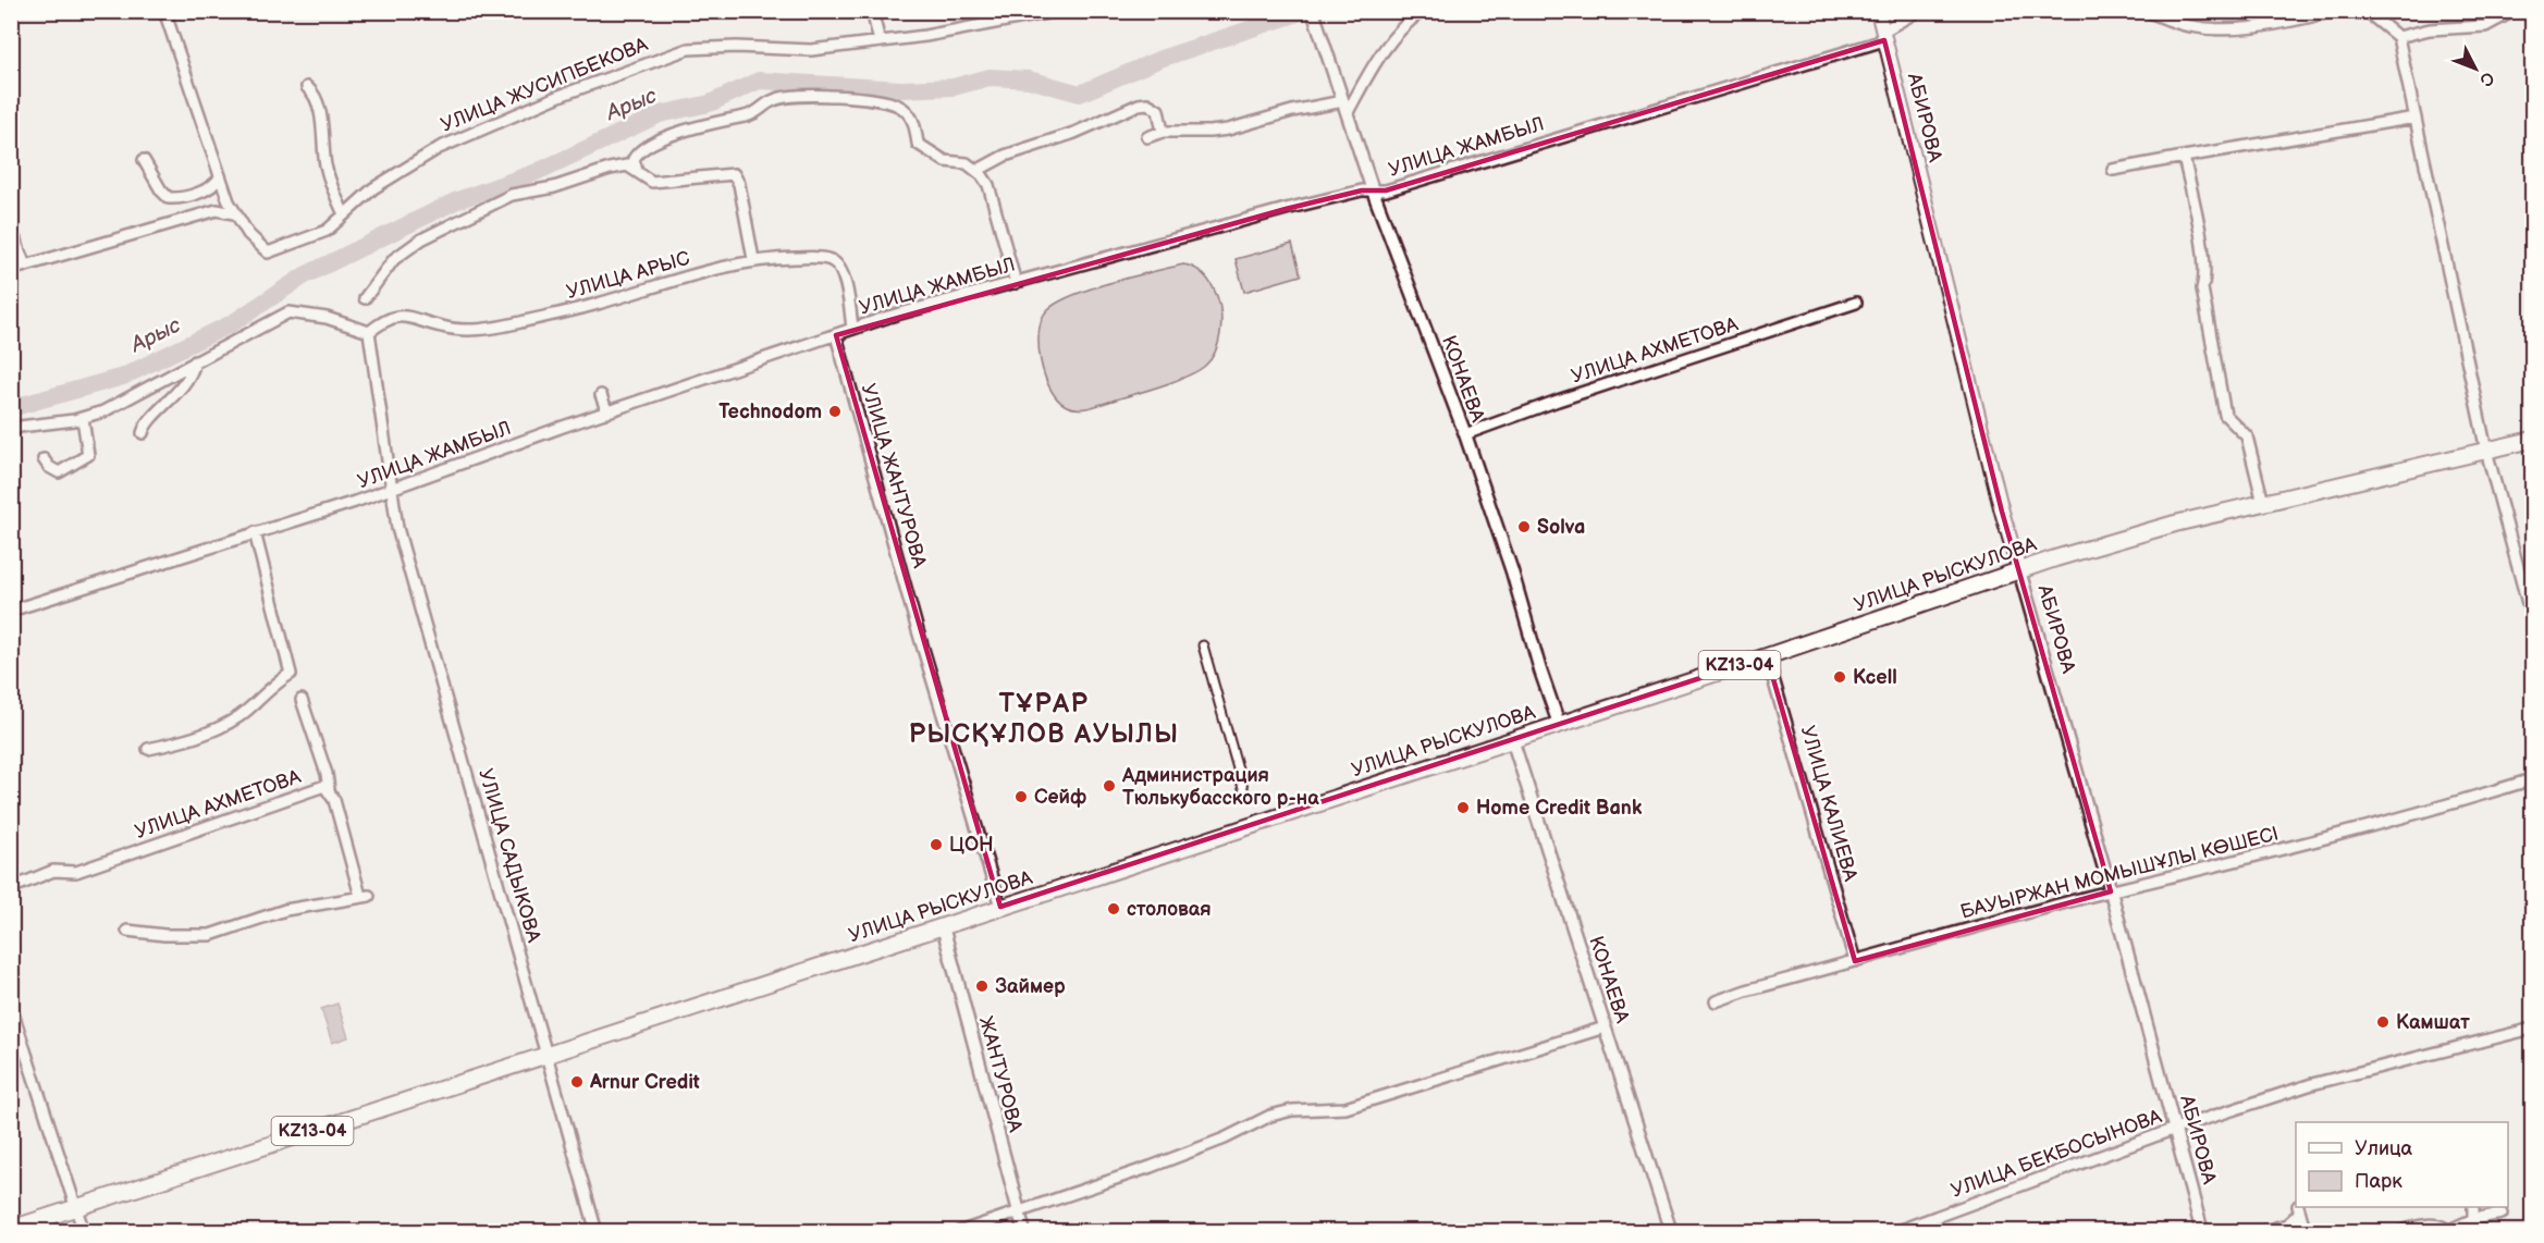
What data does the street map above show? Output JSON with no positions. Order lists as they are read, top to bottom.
{
  "streets": {
    "main road": ["АБИРОВА", "УЛИЦА РЫСКУЛОВА", "KZ13-04"],
    "street": [
      "УЛИЦА ЖУСИПБЕКОВА",
      "УЛИЦА ЖАМБЫЛ",
      "УЛИЦА АРЫС",
      "УЛИЦА АХМЕТОВА",
      "КОНАЕВА",
      "УЛИЦА ЖАНТУРОВА",
      "УЛИЦА КАЛИЕВА",
      "УЛИЦА САДЫКОВА",
      "БАУЫРЖАН МОМЫШҰЛЫ КӨШЕСІ",
      "ЖАНТУРОВА",
      "УЛИЦА БЕКБОСЫНОВА"
    ]
  },
  "crossings": [
    ["АБИРОВА", "УЛИЦА ЖАМБЫЛ"],
    ["АБИРОВА", "УЛИЦА РЫСКУЛОВА"],
    ["АБИРОВА", "БАУЫРЖАН МОМЫШҰЛЫ КӨШЕСІ"],
    ["АБИРОВА", "УЛИЦА БЕКБОСЫНОВА"],
    ["УЛИЦА ЖАМБЫЛ", "УЛИЦА АРЫС"],
    ["УЛИЦА ЖАМБЫЛ", "КОНАЕВА"],
    ["УЛИЦА ЖАМБЫЛ", "УЛИЦА ЖАНТУРОВА"],
    ["УЛИЦА ЖАМБЫЛ", "УЛИЦА САДЫКОВА"],
    ["УЛИЦА АХМЕТОВА", "КОНАЕВА"],
    ["КОНАЕВА", "УЛИЦА РЫСКУЛОВА"],
    ["УЛИЦА ЖАНТУРОВА", "УЛИЦА РЫСКУЛОВА"],
    ["УЛИЦА РЫСКУЛОВА", "KZ13-04"],
    ["УЛИЦА РЫСКУЛОВА", "УЛИЦА КАЛИЕВА"],
    ["УЛИЦА РЫСКУЛОВА", "УЛИЦА САДЫКОВА"],
    ["УЛИЦА РЫСКУЛОВА", "ЖАНТУРОВА"],
    ["УЛИЦА КАЛИЕВА", "БАУЫРЖАН МОМЫШҰЛЫ КӨШЕСІ"]
  ],
  "districts": ["ТҰРАР РЫСҚҰЛОВ АУЫЛЫ"],
  "water": ["Арыс"],
  "places": [
    "Technodom",
    "Solva",
    "Kcell",
    "Администрация Тюлькубасского р-на",
    "Сейф",
    "Home Credit Bank",
    "ЦОН",
    "столовая",
    "Займер",
    "Камшат",
    "Arnur Credit"
  ],
  "legend": ["Улица", "Парк"],
  "north": "bottom right"
}
